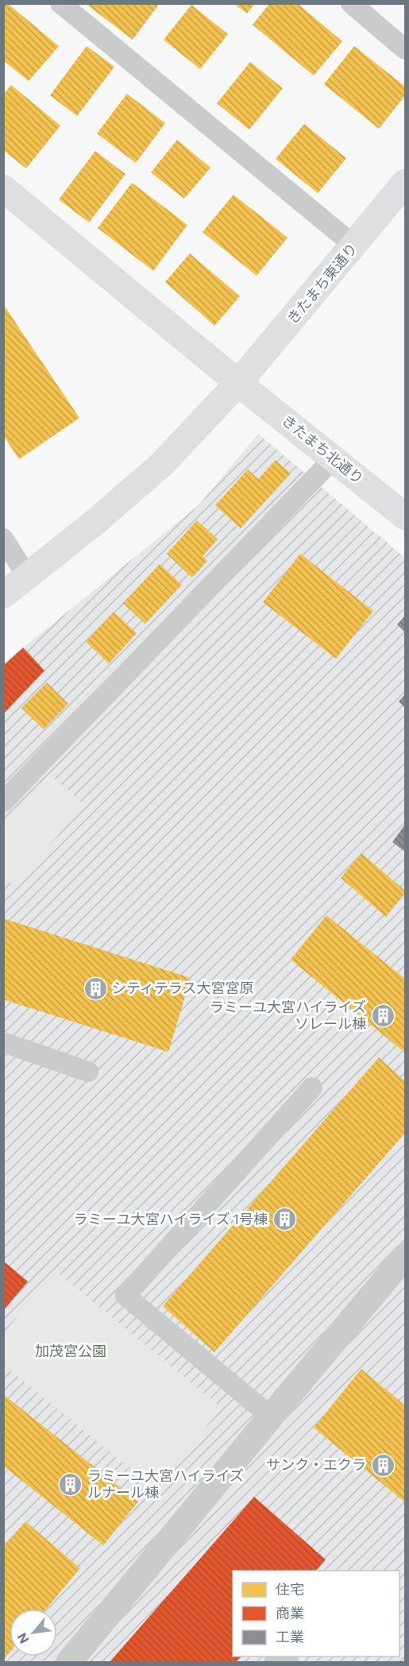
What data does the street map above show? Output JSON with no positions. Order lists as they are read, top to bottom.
{
  "streets": {
    "street": ["きたまち東通り", "きたまち北通り"]
  },
  "crossings": [
    ["きたまち東通り", "きたまち北通り"]
  ],
  "parks": ["加茂宮公園"],
  "places": {
    "building": [
      "シティテラス大宮宮原",
      "ラミーユ大宮ハイライズ ソレール棟",
      "ラミーユ大宮ハイライズ 1号棟",
      "サンク・エクラ",
      "ラミーユ大宮ハイライズ ルナール棟"
    ]
  },
  "legend": ["住宅", "商業", "工業"],
  "north": "bottom left"
}
